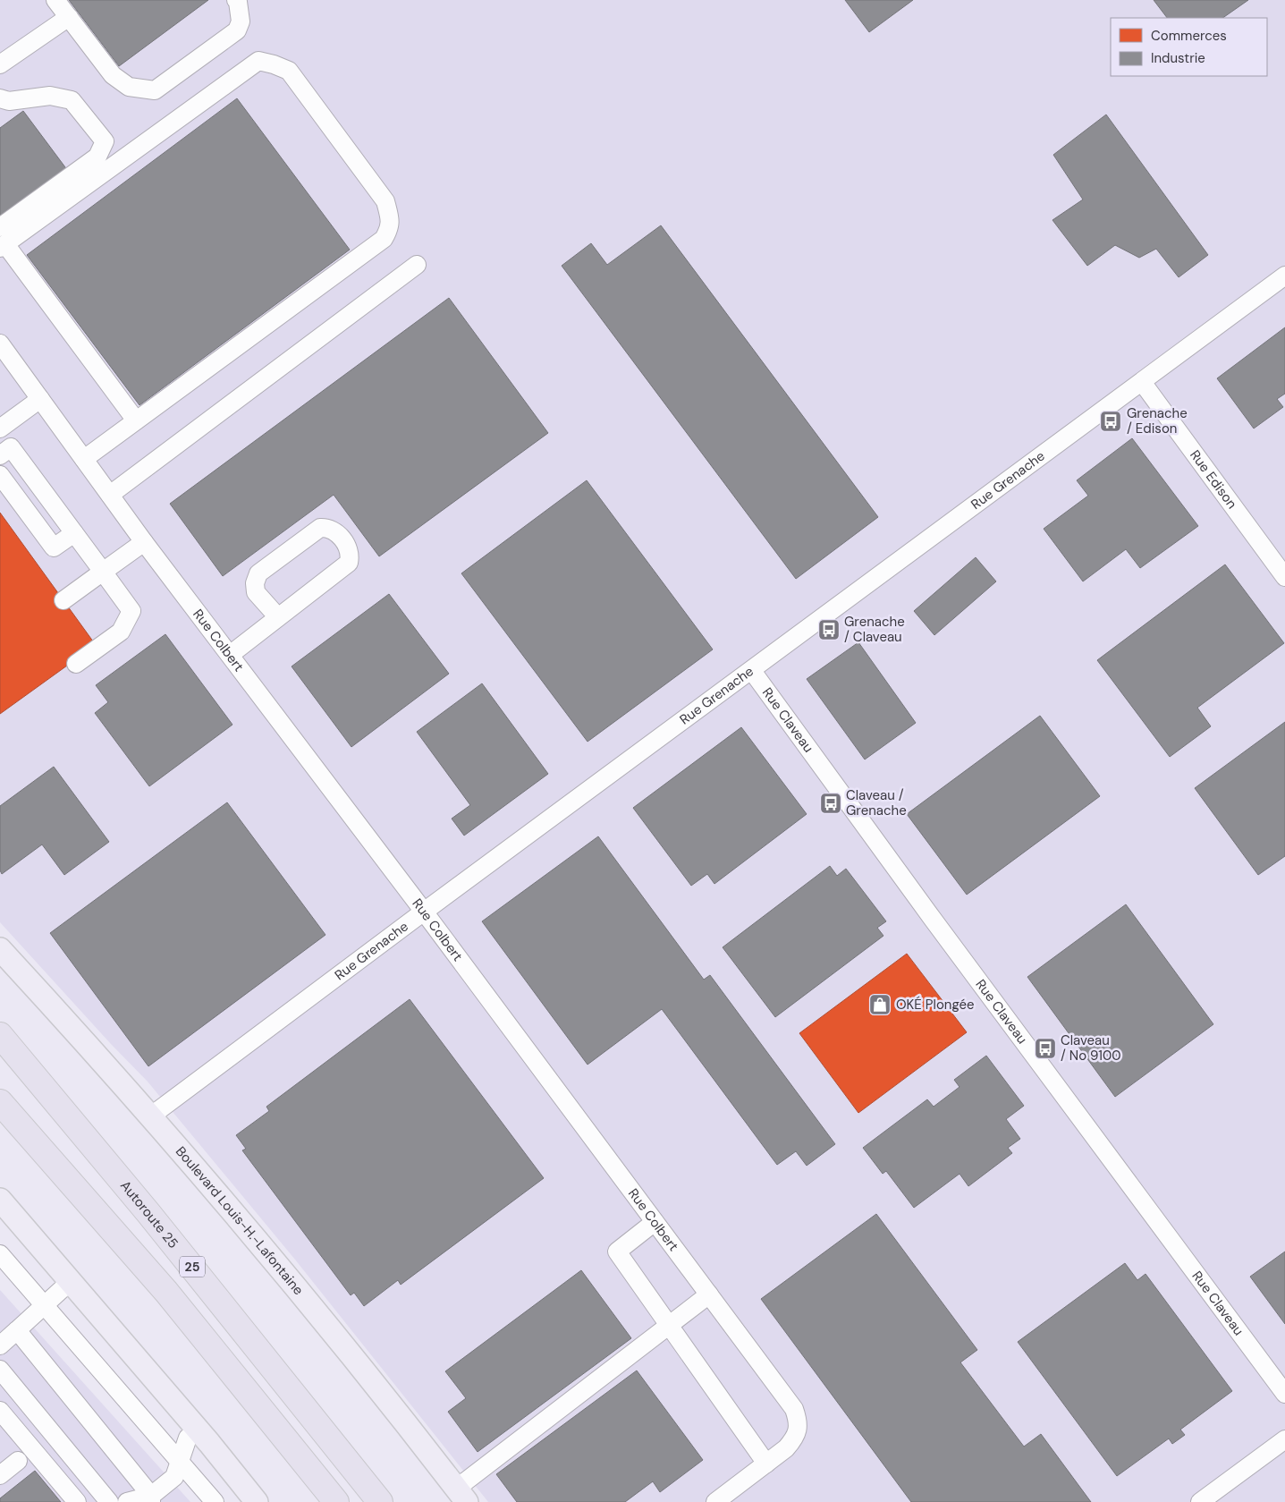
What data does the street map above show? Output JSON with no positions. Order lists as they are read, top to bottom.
{
  "streets": {
    "highway": ["Autoroute 25", "25"],
    "main road": ["Boulevard Louis-H.-Lafontaine"],
    "street": [
      "Rue Edison",
      "Rue Grenache",
      "Rue Colbert",
      "Rue Claveau"
    ]
  },
  "crossings": [
    ["Rue Edison", "Rue Grenache"],
    ["Rue Grenache", "Rue Colbert"],
    ["Rue Grenache", "Rue Claveau"],
    ["Rue Grenache", "Boulevard Louis-H.-Lafontaine"]
  ],
  "places": {
    "bus stop": [
      "Grenache / Edison",
      "Grenache / Claveau",
      "Claveau / Grenache",
      "Claveau / No 9100"
    ],
    "shop": ["OKÉ Plongée"]
  },
  "legend": ["Commerces", "Industrie"]
}
